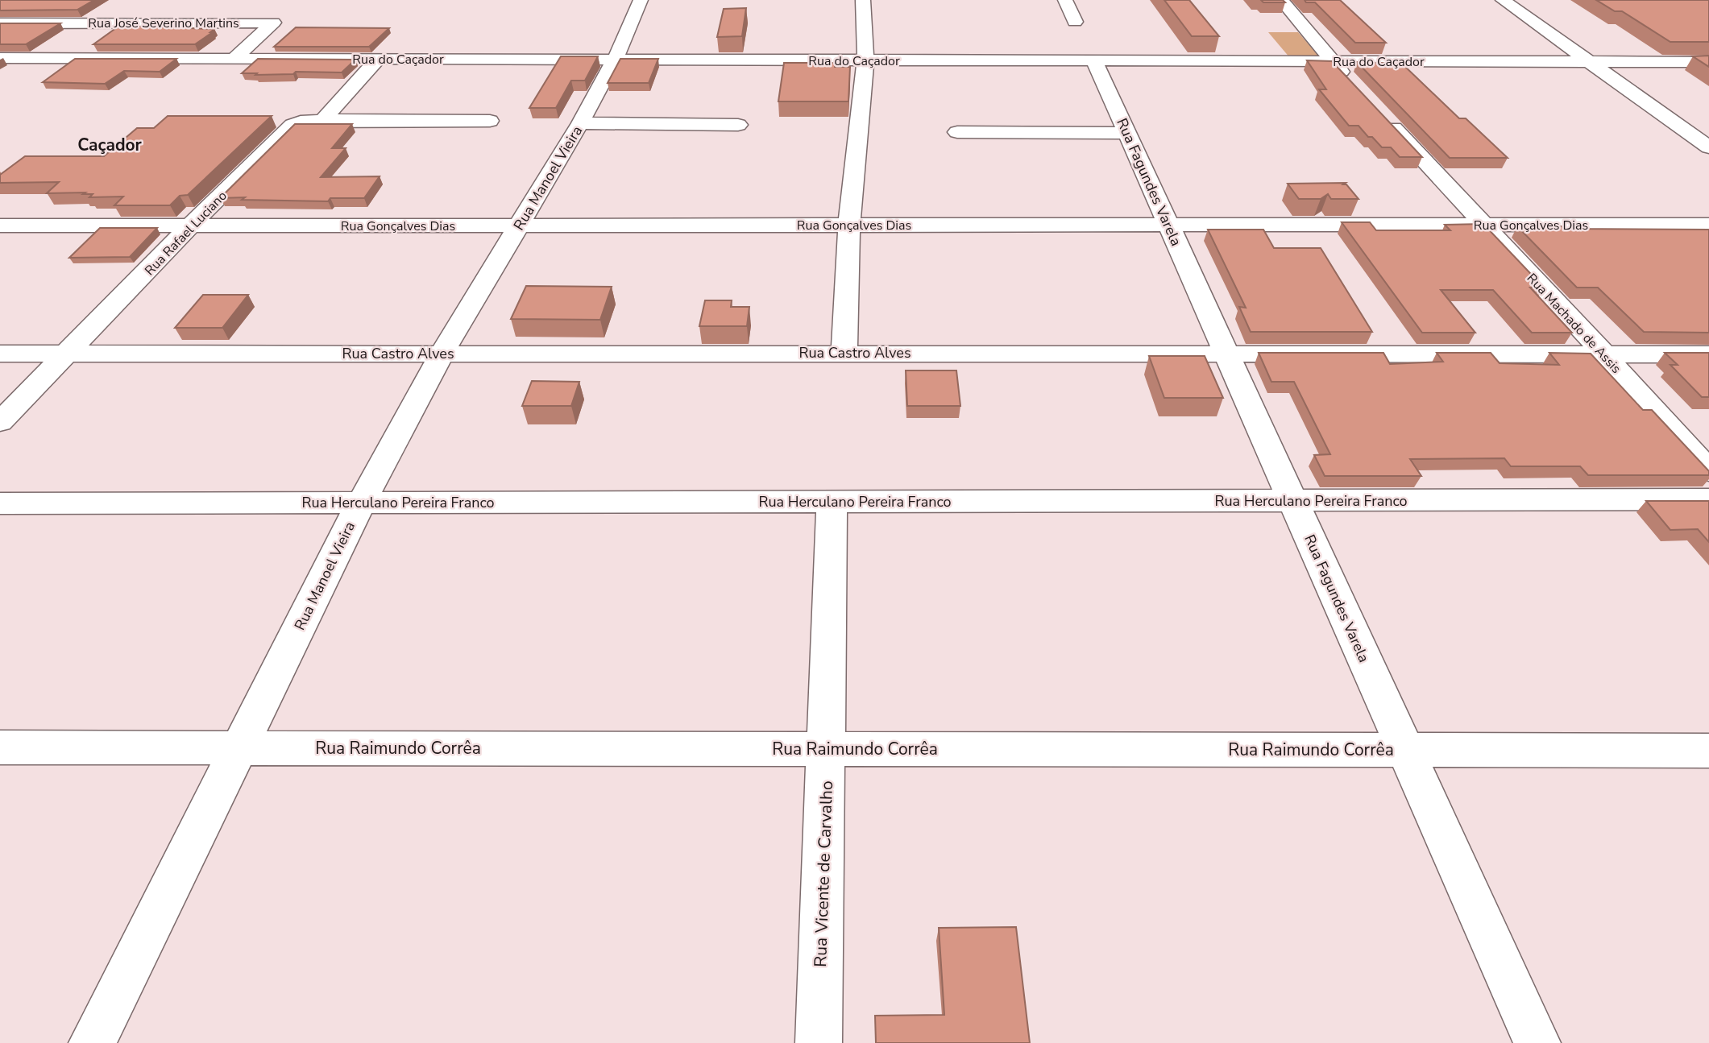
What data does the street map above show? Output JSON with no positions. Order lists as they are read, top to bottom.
{
  "streets": {
    "street": [
      "Rua José Severino Martins",
      "Rua do Caçador",
      "Rua Manoel Vieira",
      "Rua Fagundes Varela",
      "Rua Gonçalves Dias",
      "Rua Rafael Luciano",
      "Rua Machado de Assis",
      "Rua Castro Alves",
      "Rua Herculano Pereira Franco",
      "Rua Raimundo Corrêa",
      "Rua Vicente de Carvalho"
    ]
  },
  "crossings": [
    ["Rua José Severino Martins", "Rua do Caçador"],
    ["Rua do Caçador", "Rua Manoel Vieira"],
    ["Rua do Caçador", "Rua Fagundes Varela"],
    ["Rua Manoel Vieira", "Rua Gonçalves Dias"],
    ["Rua Manoel Vieira", "Rua Castro Alves"],
    ["Rua Manoel Vieira", "Rua Herculano Pereira Franco"],
    ["Rua Manoel Vieira", "Rua Raimundo Corrêa"],
    ["Rua Fagundes Varela", "Rua Gonçalves Dias"],
    ["Rua Fagundes Varela", "Rua Castro Alves"],
    ["Rua Fagundes Varela", "Rua Herculano Pereira Franco"],
    ["Rua Fagundes Varela", "Rua Raimundo Corrêa"],
    ["Rua Gonçalves Dias", "Rua Rafael Luciano"],
    ["Rua Gonçalves Dias", "Rua Machado de Assis"],
    ["Rua Rafael Luciano", "Rua Castro Alves"],
    ["Rua Machado de Assis", "Rua Castro Alves"],
    ["Rua Herculano Pereira Franco", "Rua Vicente de Carvalho"],
    ["Rua Raimundo Corrêa", "Rua Vicente de Carvalho"]
  ],
  "districts": ["Caçador"]
}
